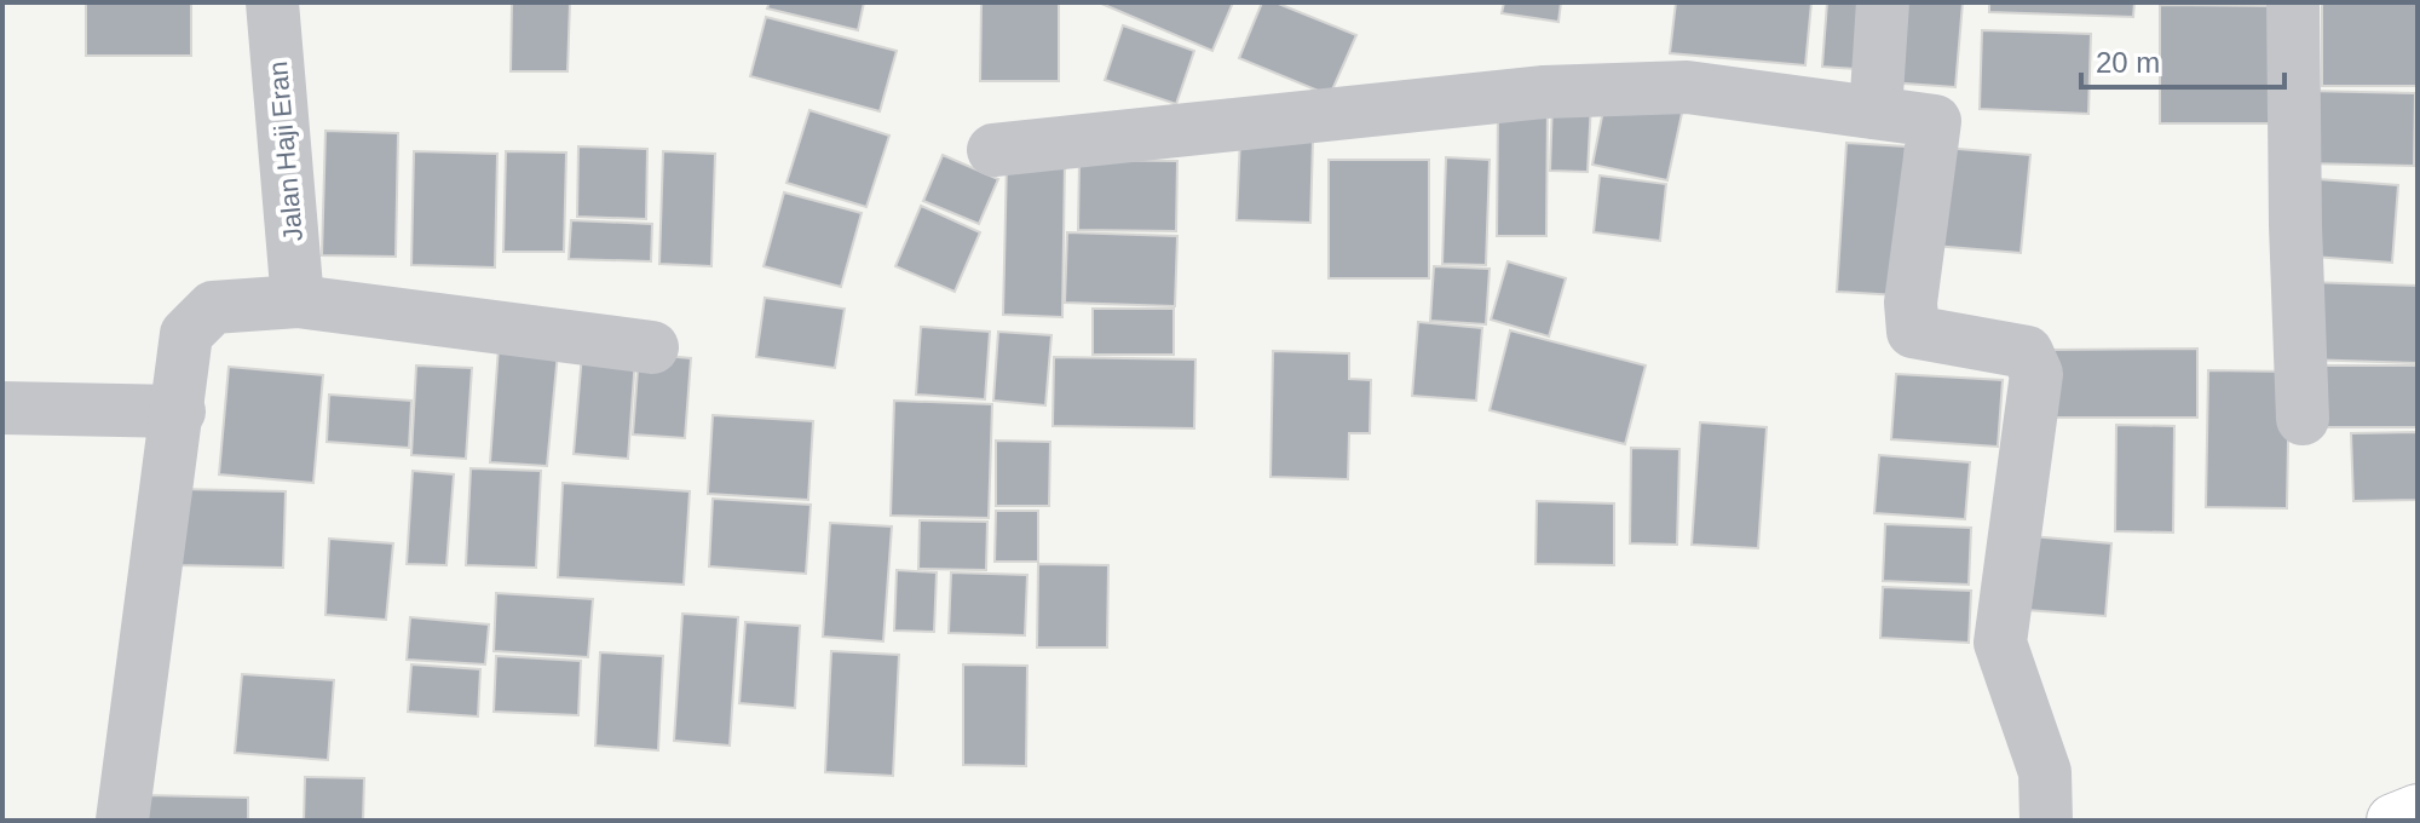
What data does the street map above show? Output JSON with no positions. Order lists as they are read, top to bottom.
{
  "streets": {
    "street": ["Jalan Haji Eran"]
  },
  "scale_bar": "20 m"
}
